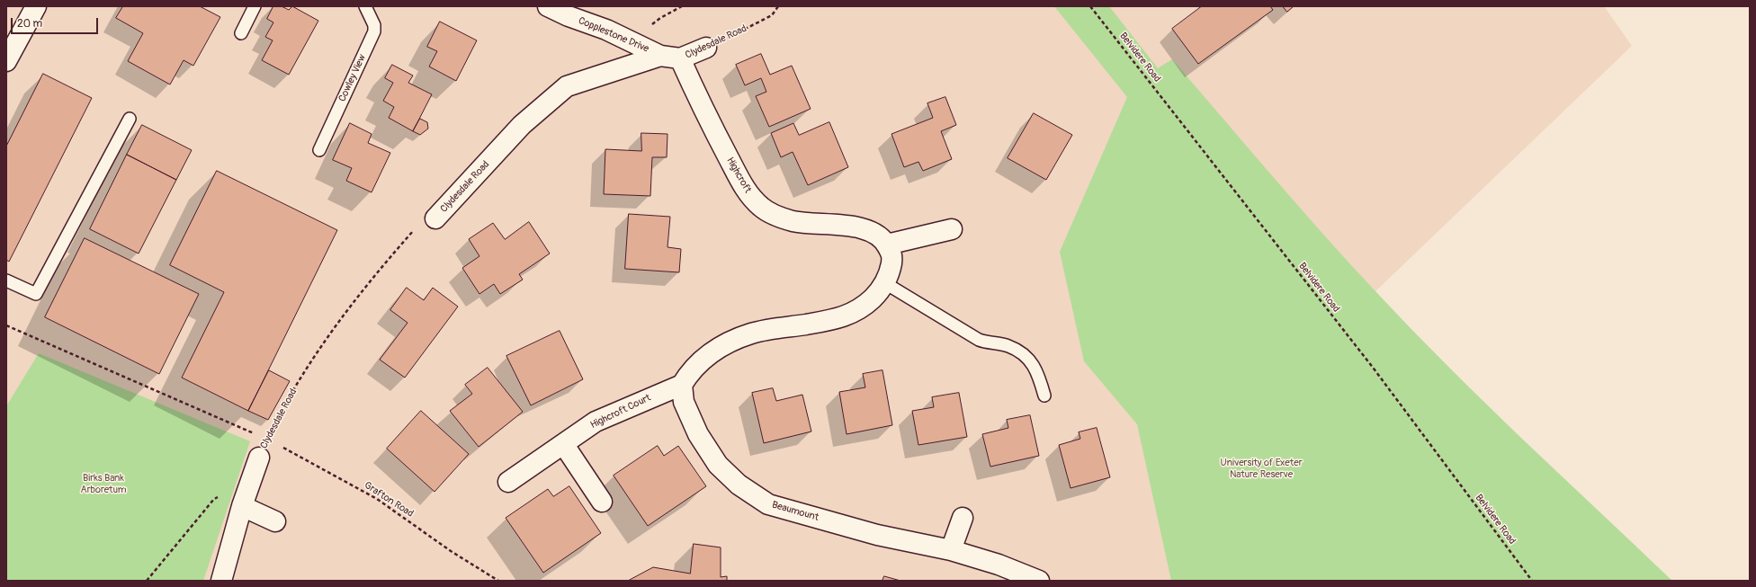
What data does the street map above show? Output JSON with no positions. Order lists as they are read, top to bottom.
{
  "streets": {
    "street": [
      "Copplestone Drive",
      "Clydesdale Road",
      "Highcroft",
      "Highcroft Court",
      "Beaumount"
    ],
    "lane": ["Cowley View"],
    "path": ["Belvidere Road", "Grafton Road"]
  },
  "crossings": [
    ["Copplestone Drive", "Clydesdale Road"],
    ["Clydesdale Road", "Highcroft"],
    ["Clydesdale Road", "Grafton Road"],
    ["Highcroft Court", "Beaumount"]
  ],
  "parks": ["University of Exeter Nature Reserve", "Birks Bank Arboretum"],
  "scale_bar": "20 m"
}
